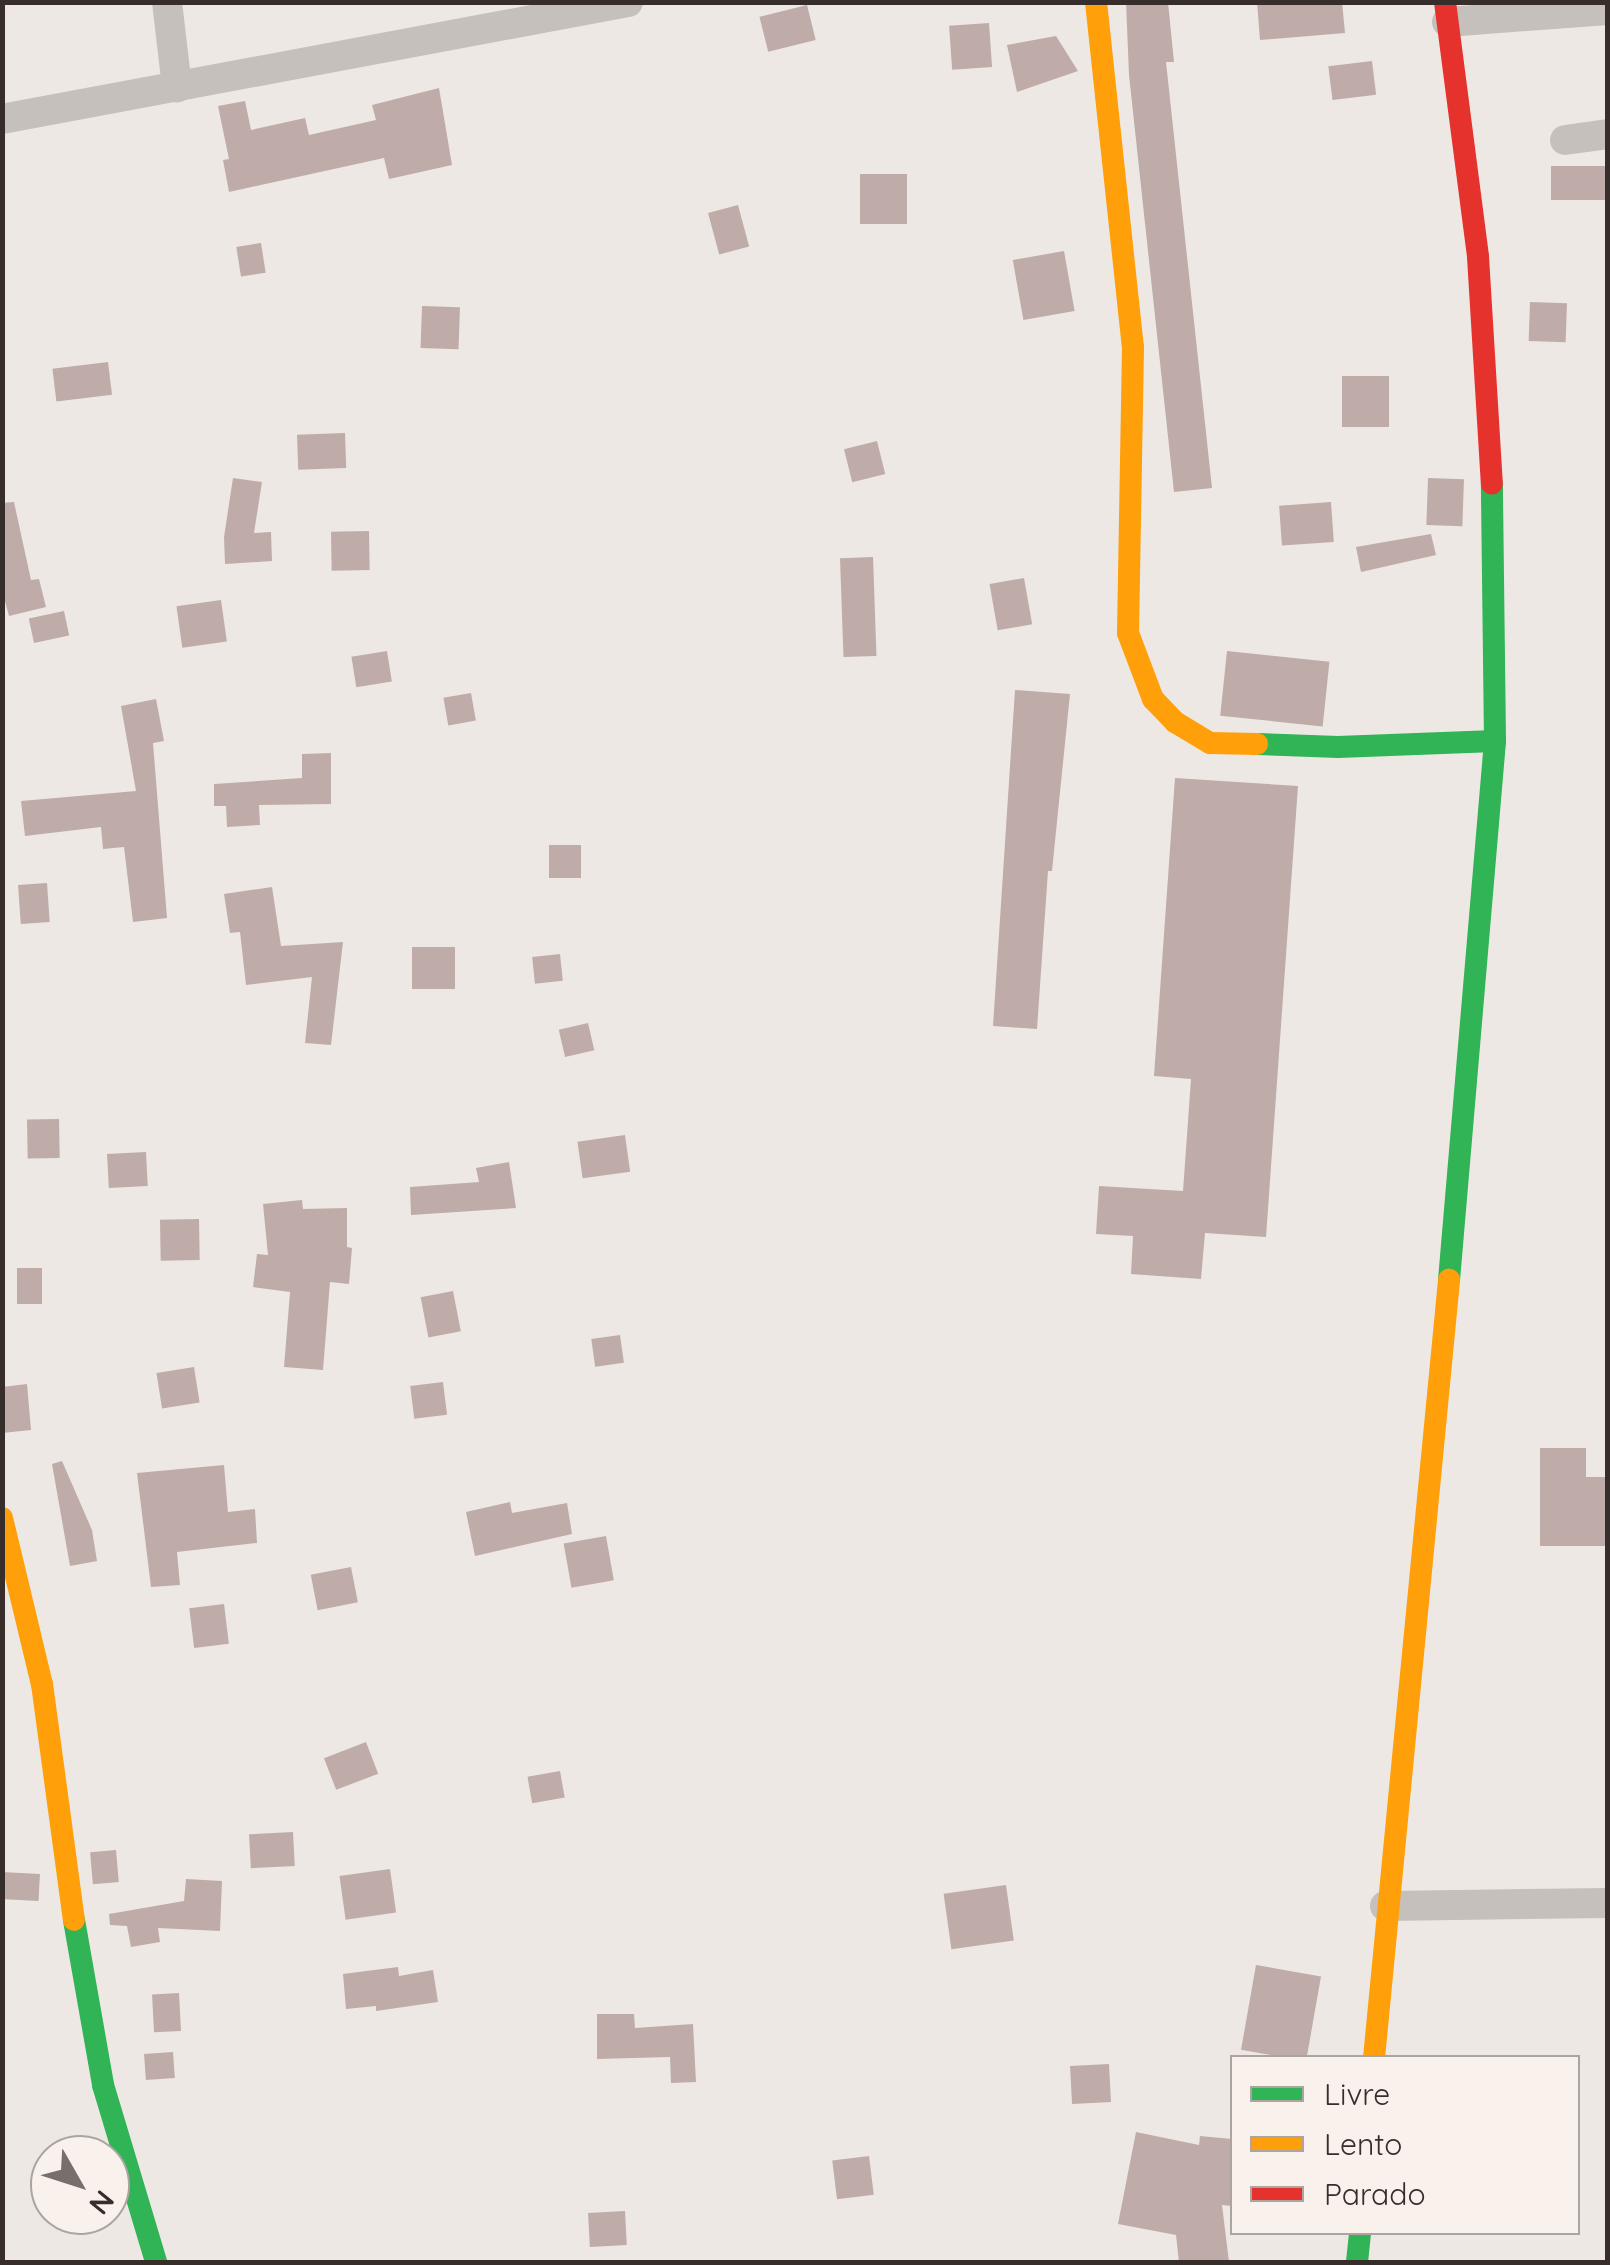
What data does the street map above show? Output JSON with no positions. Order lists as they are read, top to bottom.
{
  "legend": ["Livre", "Lento", "Parado"],
  "north": "bottom right"
}
